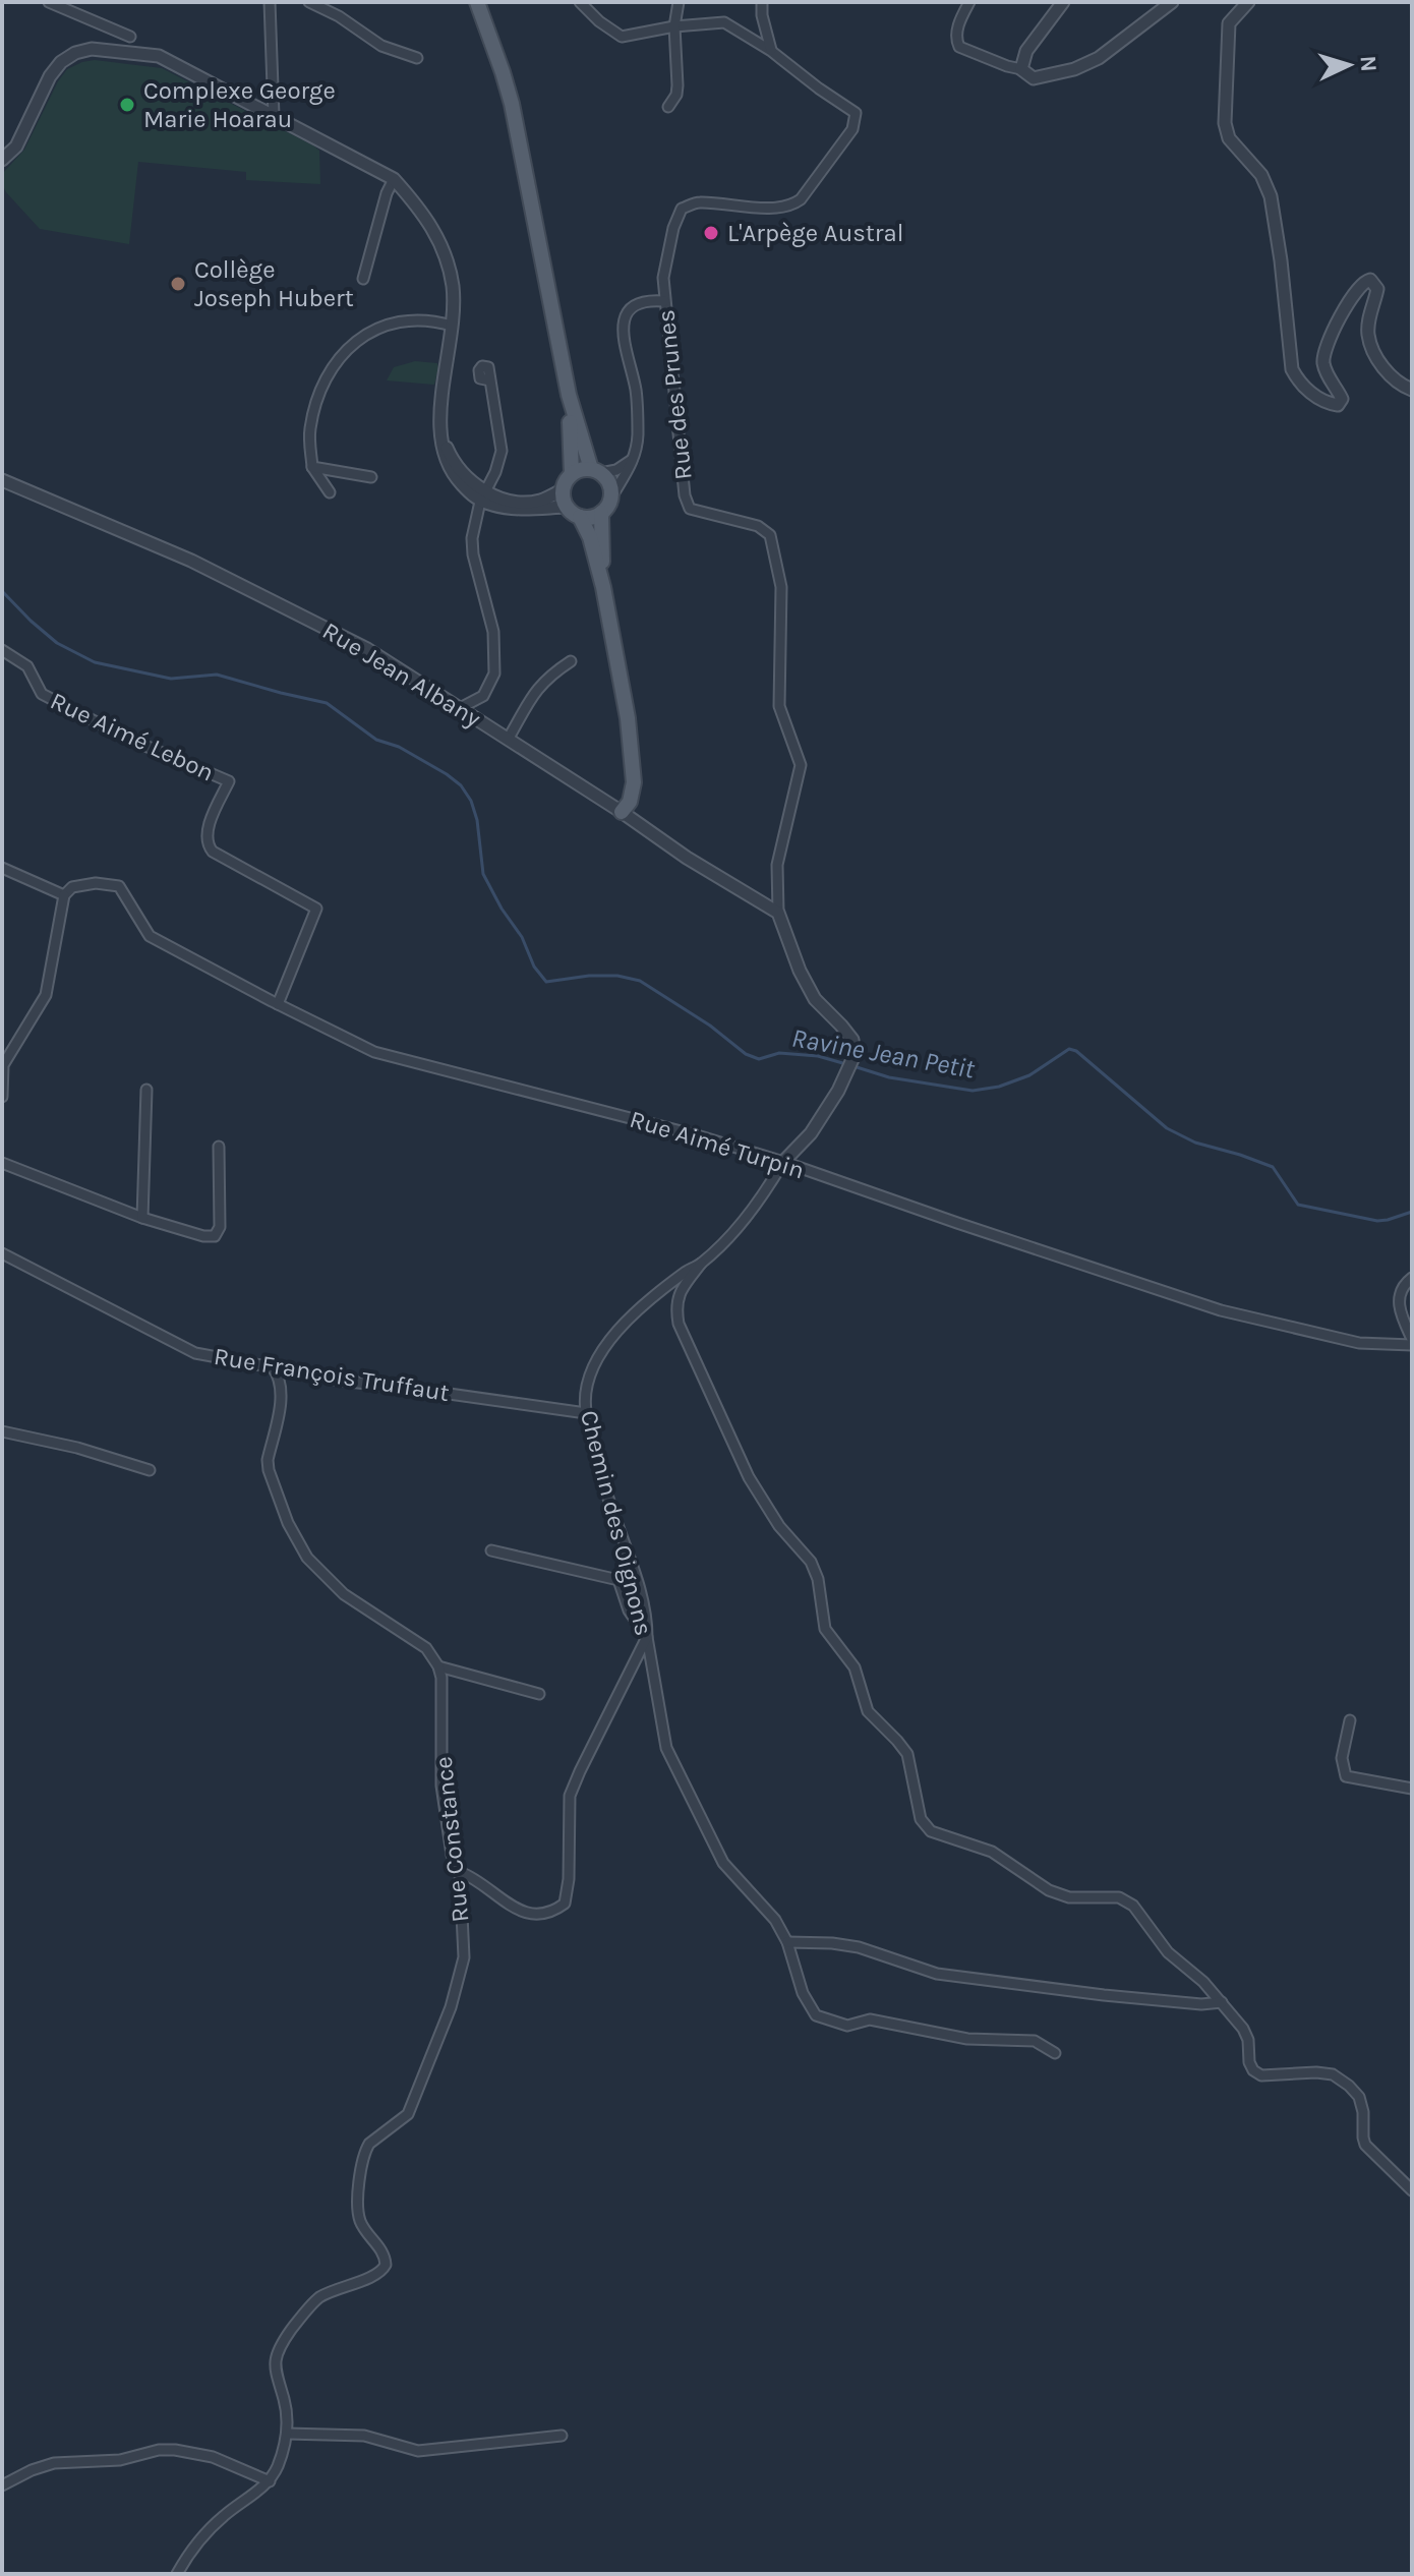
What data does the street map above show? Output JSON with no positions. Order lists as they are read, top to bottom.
{
  "streets": {
    "street": [
      "Rue des Prunes",
      "Rue Jean Albany",
      "Rue Aimé Lebon",
      "Rue Aimé Turpin",
      "Rue François Truffaut",
      "Chemin des Oignons",
      "Rue Constance"
    ]
  },
  "crossings": [
    ["Rue des Prunes", "Rue Jean Albany"],
    ["Rue des Prunes", "Rue Aimé Turpin"],
    ["Rue des Prunes", "Chemin des Oignons"],
    ["Rue Aimé Lebon", "Rue Aimé Turpin"],
    ["Rue Aimé Turpin", "Chemin des Oignons"],
    ["Rue François Truffaut", "Chemin des Oignons"]
  ],
  "water": ["Ravine Jean Petit"],
  "places": ["Complexe George Marie Hoarau", "L'Arpège Austral", "Collège Joseph Hubert"],
  "north": "right"
}
